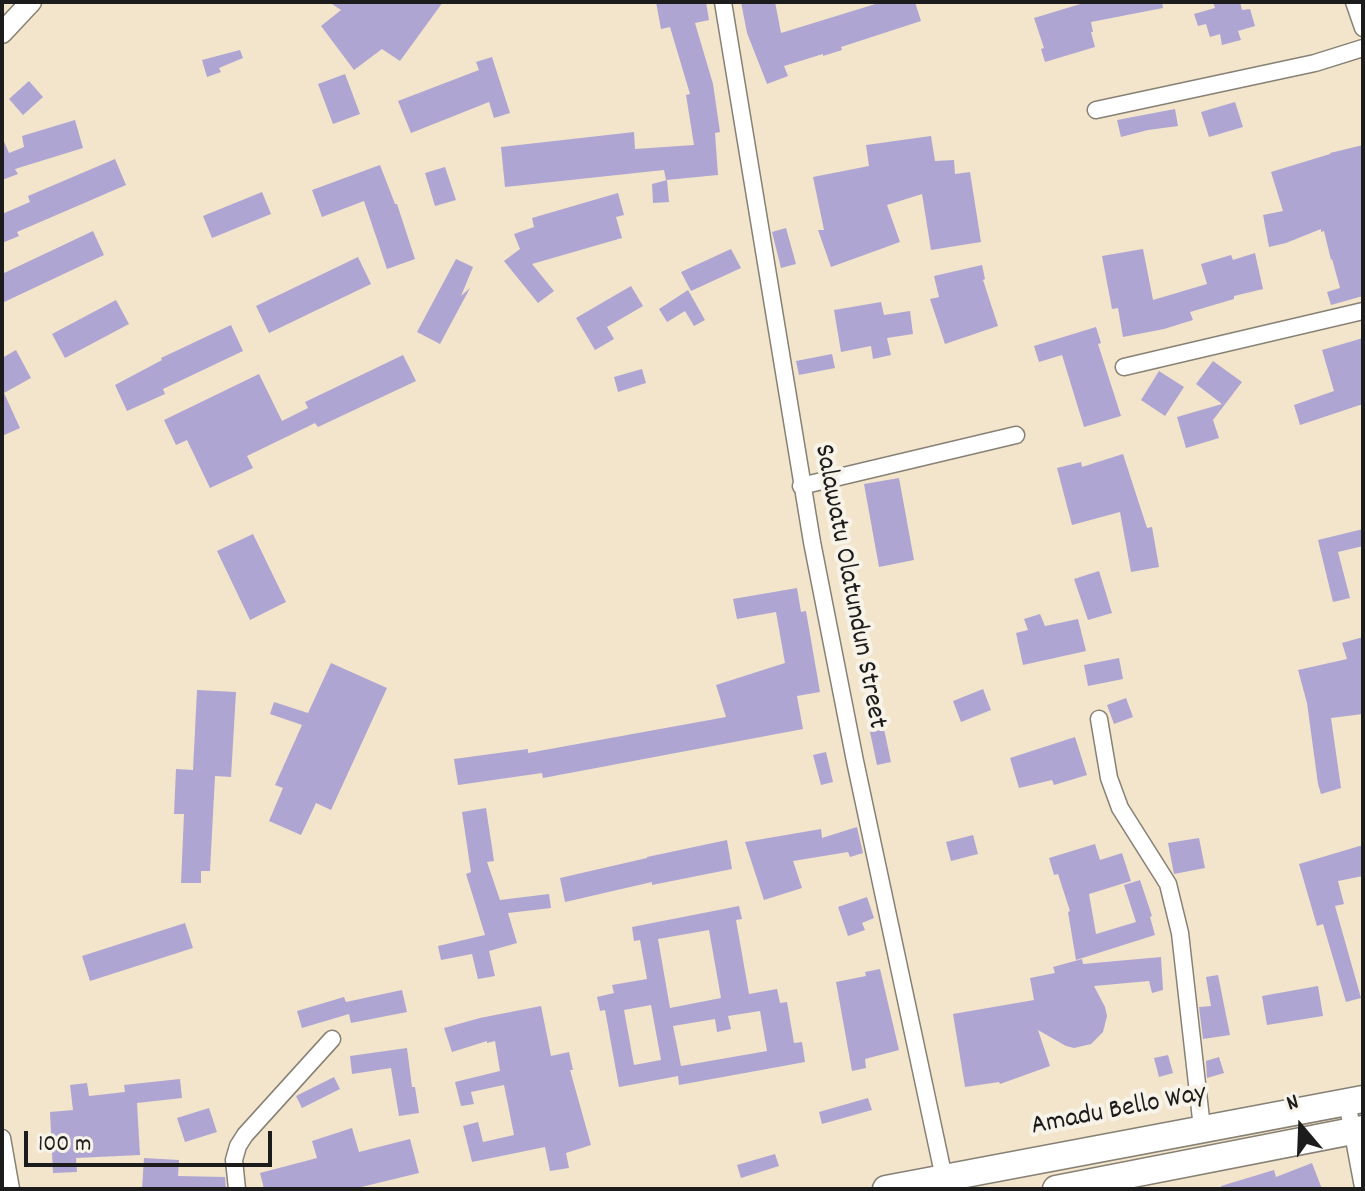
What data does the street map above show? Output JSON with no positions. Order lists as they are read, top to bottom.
{
  "streets": {
    "main road": ["Amadu Bello Way"],
    "street": ["Salawatu Olatundun Street"]
  },
  "crossings": [
    ["Salawatu Olatundun Street", "Amadu Bello Way"]
  ],
  "scale_bar": "100 m",
  "north": "top"
}
